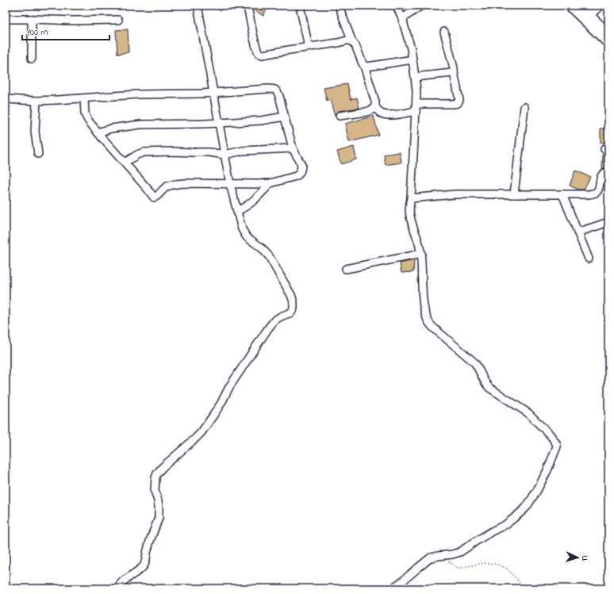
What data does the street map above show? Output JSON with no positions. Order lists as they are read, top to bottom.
{
  "scale_bar": "100 m",
  "north": "right"
}
